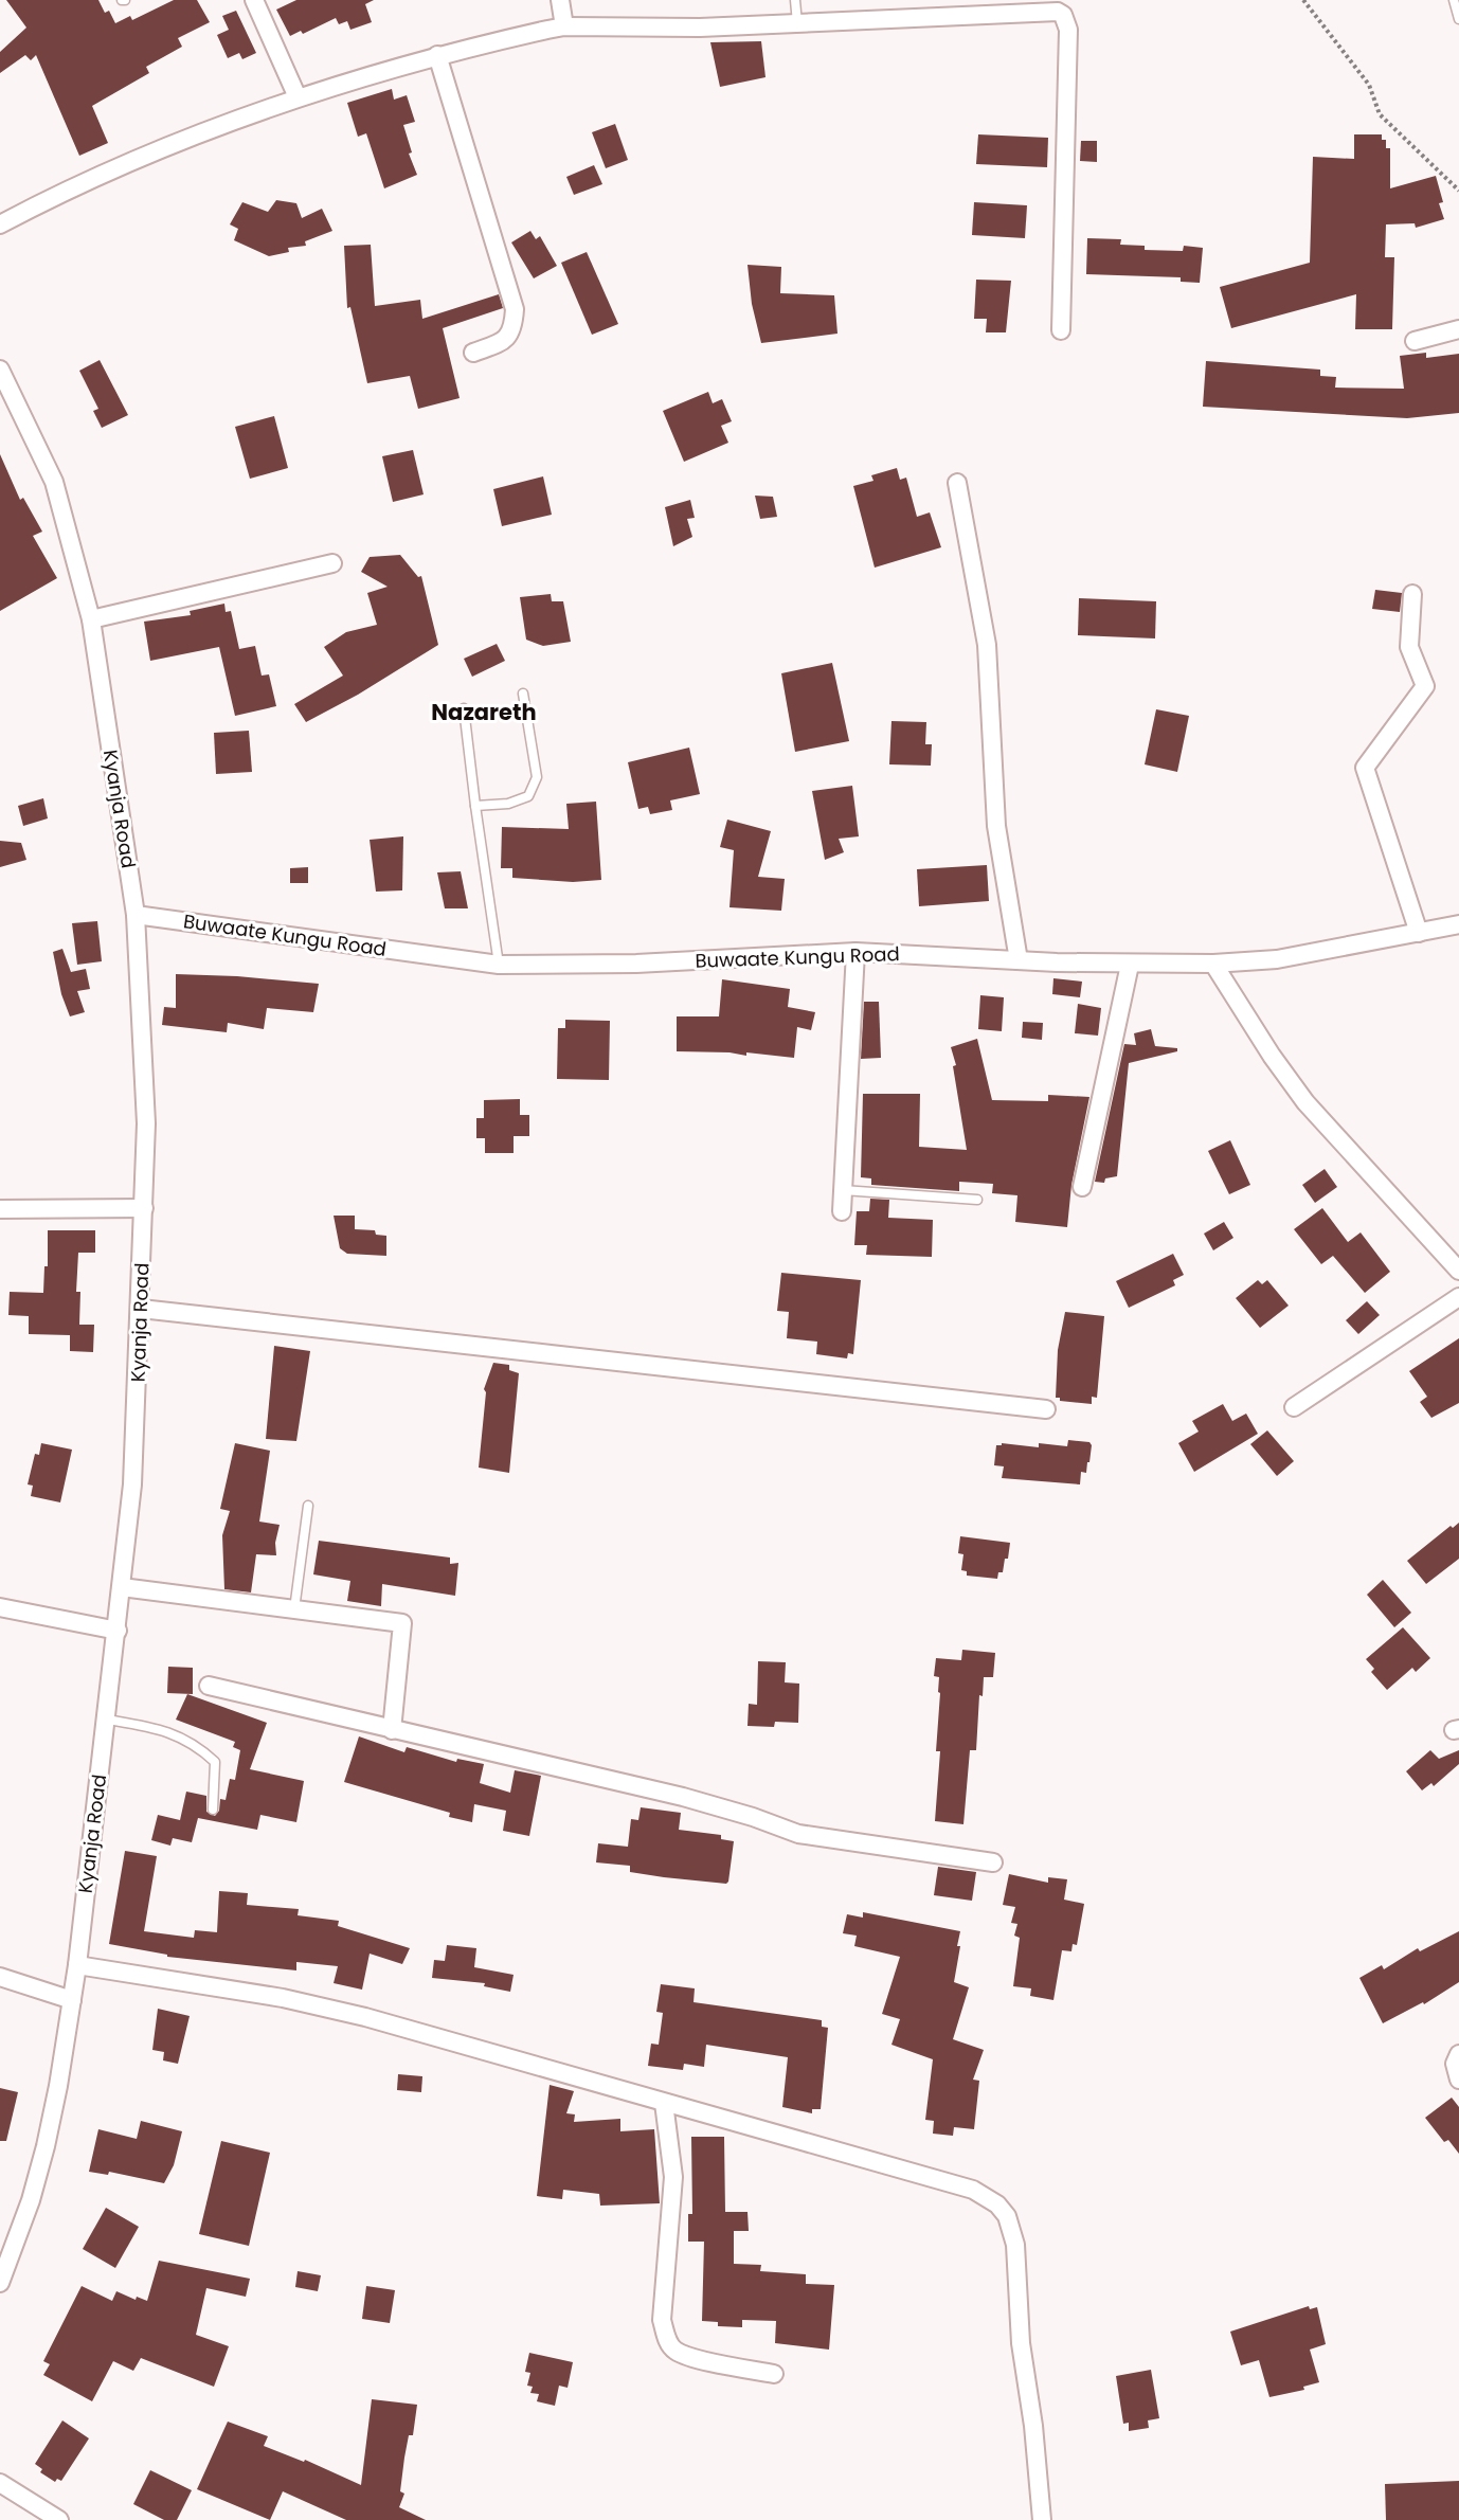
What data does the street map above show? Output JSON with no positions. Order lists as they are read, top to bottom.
{
  "streets": {
    "street": ["Kyanja Road", "Buwaate Kungu Road"]
  },
  "crossings": [
    ["Kyanja Road", "Buwaate Kungu Road"]
  ],
  "districts": ["Nazareth"]
}
